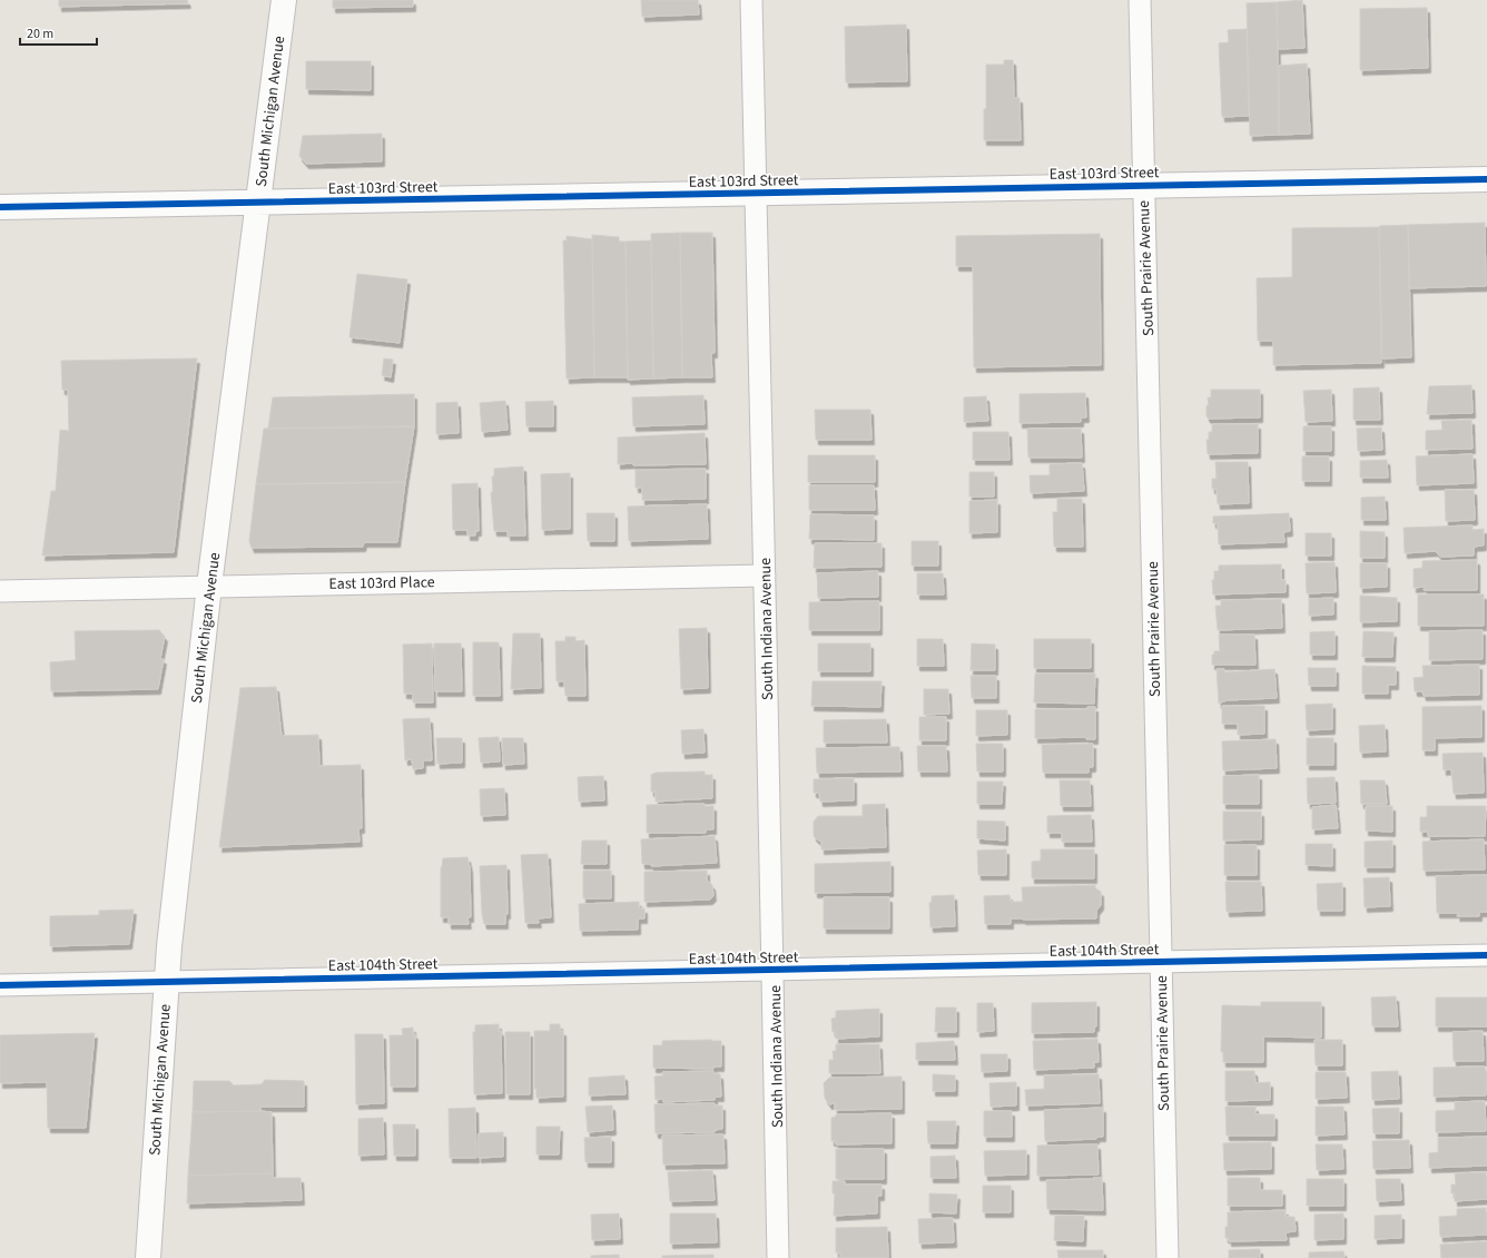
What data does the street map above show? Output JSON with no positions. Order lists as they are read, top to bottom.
{
  "streets": {
    "main road": ["South Michigan Avenue", "East 103rd Street"],
    "street": [
      "South Prairie Avenue",
      "East 103rd Place",
      "South Indiana Avenue",
      "East 104th Street"
    ]
  },
  "crossings": [
    ["South Michigan Avenue", "East 103rd Street"],
    ["South Michigan Avenue", "East 103rd Place"],
    ["South Michigan Avenue", "East 104th Street"],
    ["East 103rd Street", "South Prairie Avenue"],
    ["East 103rd Street", "South Indiana Avenue"],
    ["South Prairie Avenue", "East 104th Street"],
    ["East 103rd Place", "South Indiana Avenue"],
    ["South Indiana Avenue", "East 104th Street"]
  ],
  "scale_bar": "20 m"
}
